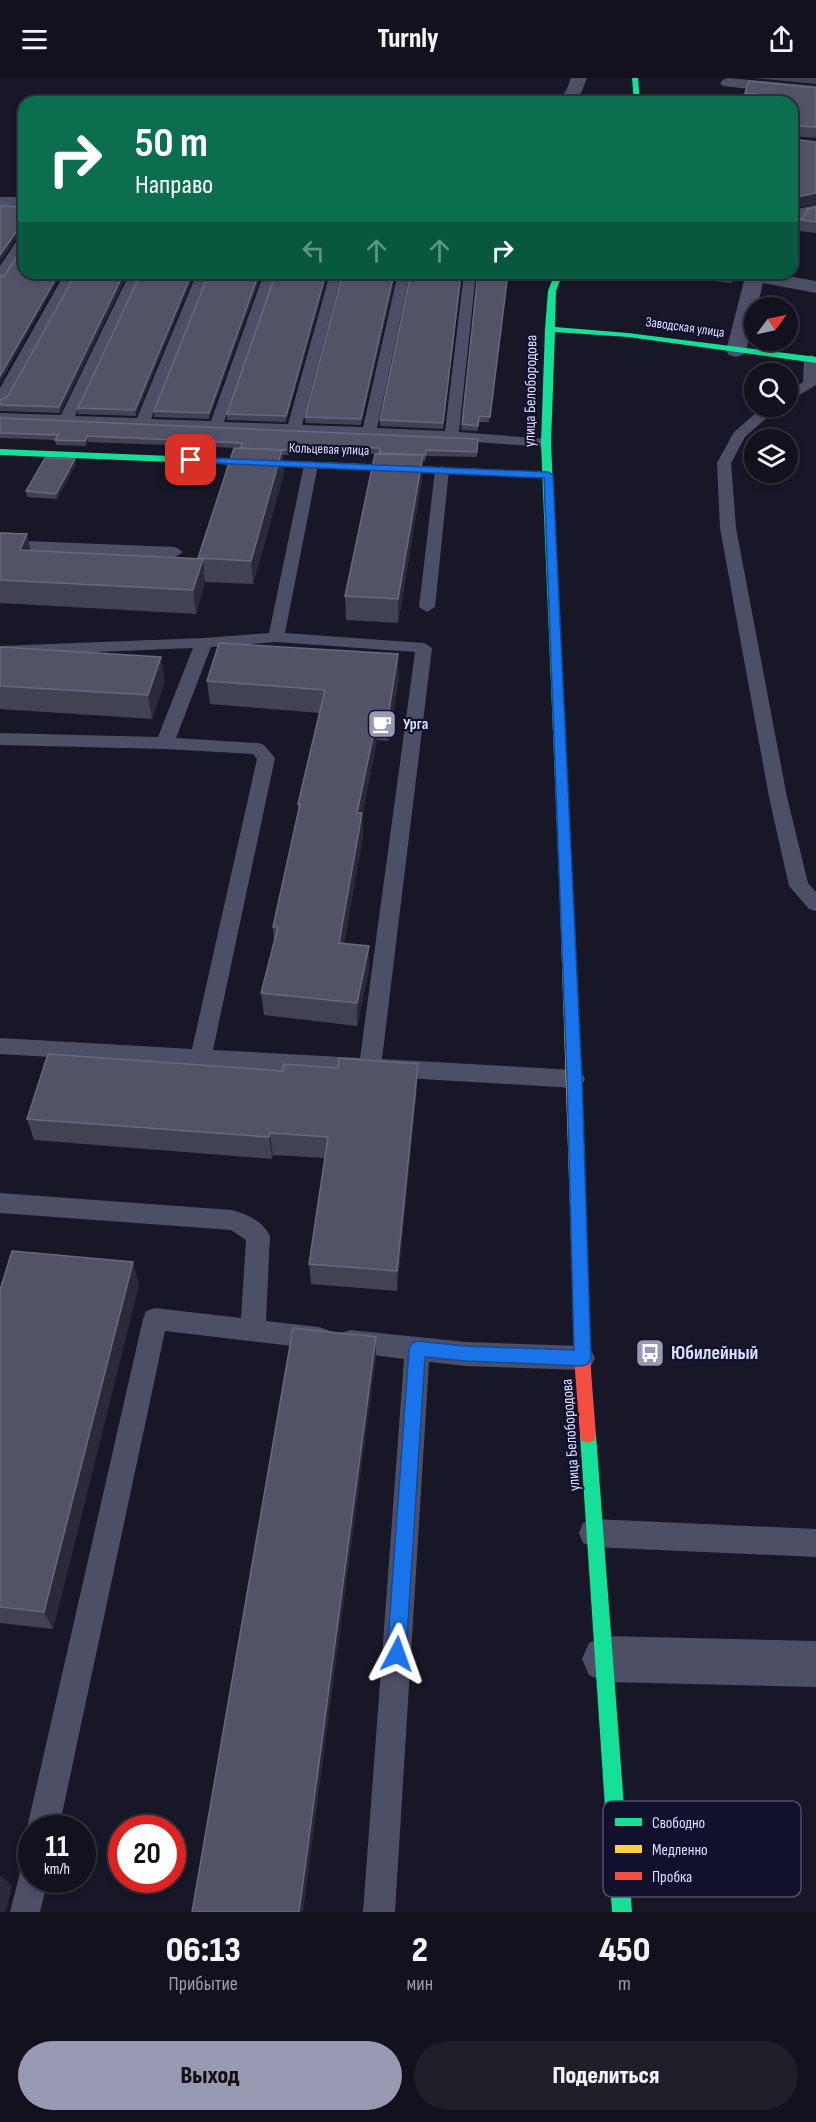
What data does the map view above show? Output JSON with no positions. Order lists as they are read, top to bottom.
{
  "streets": {
    "main road": ["Заводская улица", "улица Белобородова", "Кольцевая улица"]
  },
  "crossings": [
    ["Заводская улица", "улица Белобородова"],
    ["улица Белобородова", "Кольцевая улица"]
  ],
  "places": {
    "cafe": ["Урга"],
    "bus stop": ["Юбилейный"]
  },
  "legend": ["Свободно", "Медленно", "Пробка"],
  "north": "top right",
  "page": {
    "header": "Turnly",
    "turn": ["50 m", "Направо"],
    "speed": "11 km/h",
    "limit": "20",
    "eta": [
      "06:13",
      "Прибытие",
      "2",
      "мин",
      "450",
      "m"
    ],
    "buttons": ["Выход", "Поделиться"]
  }
}
